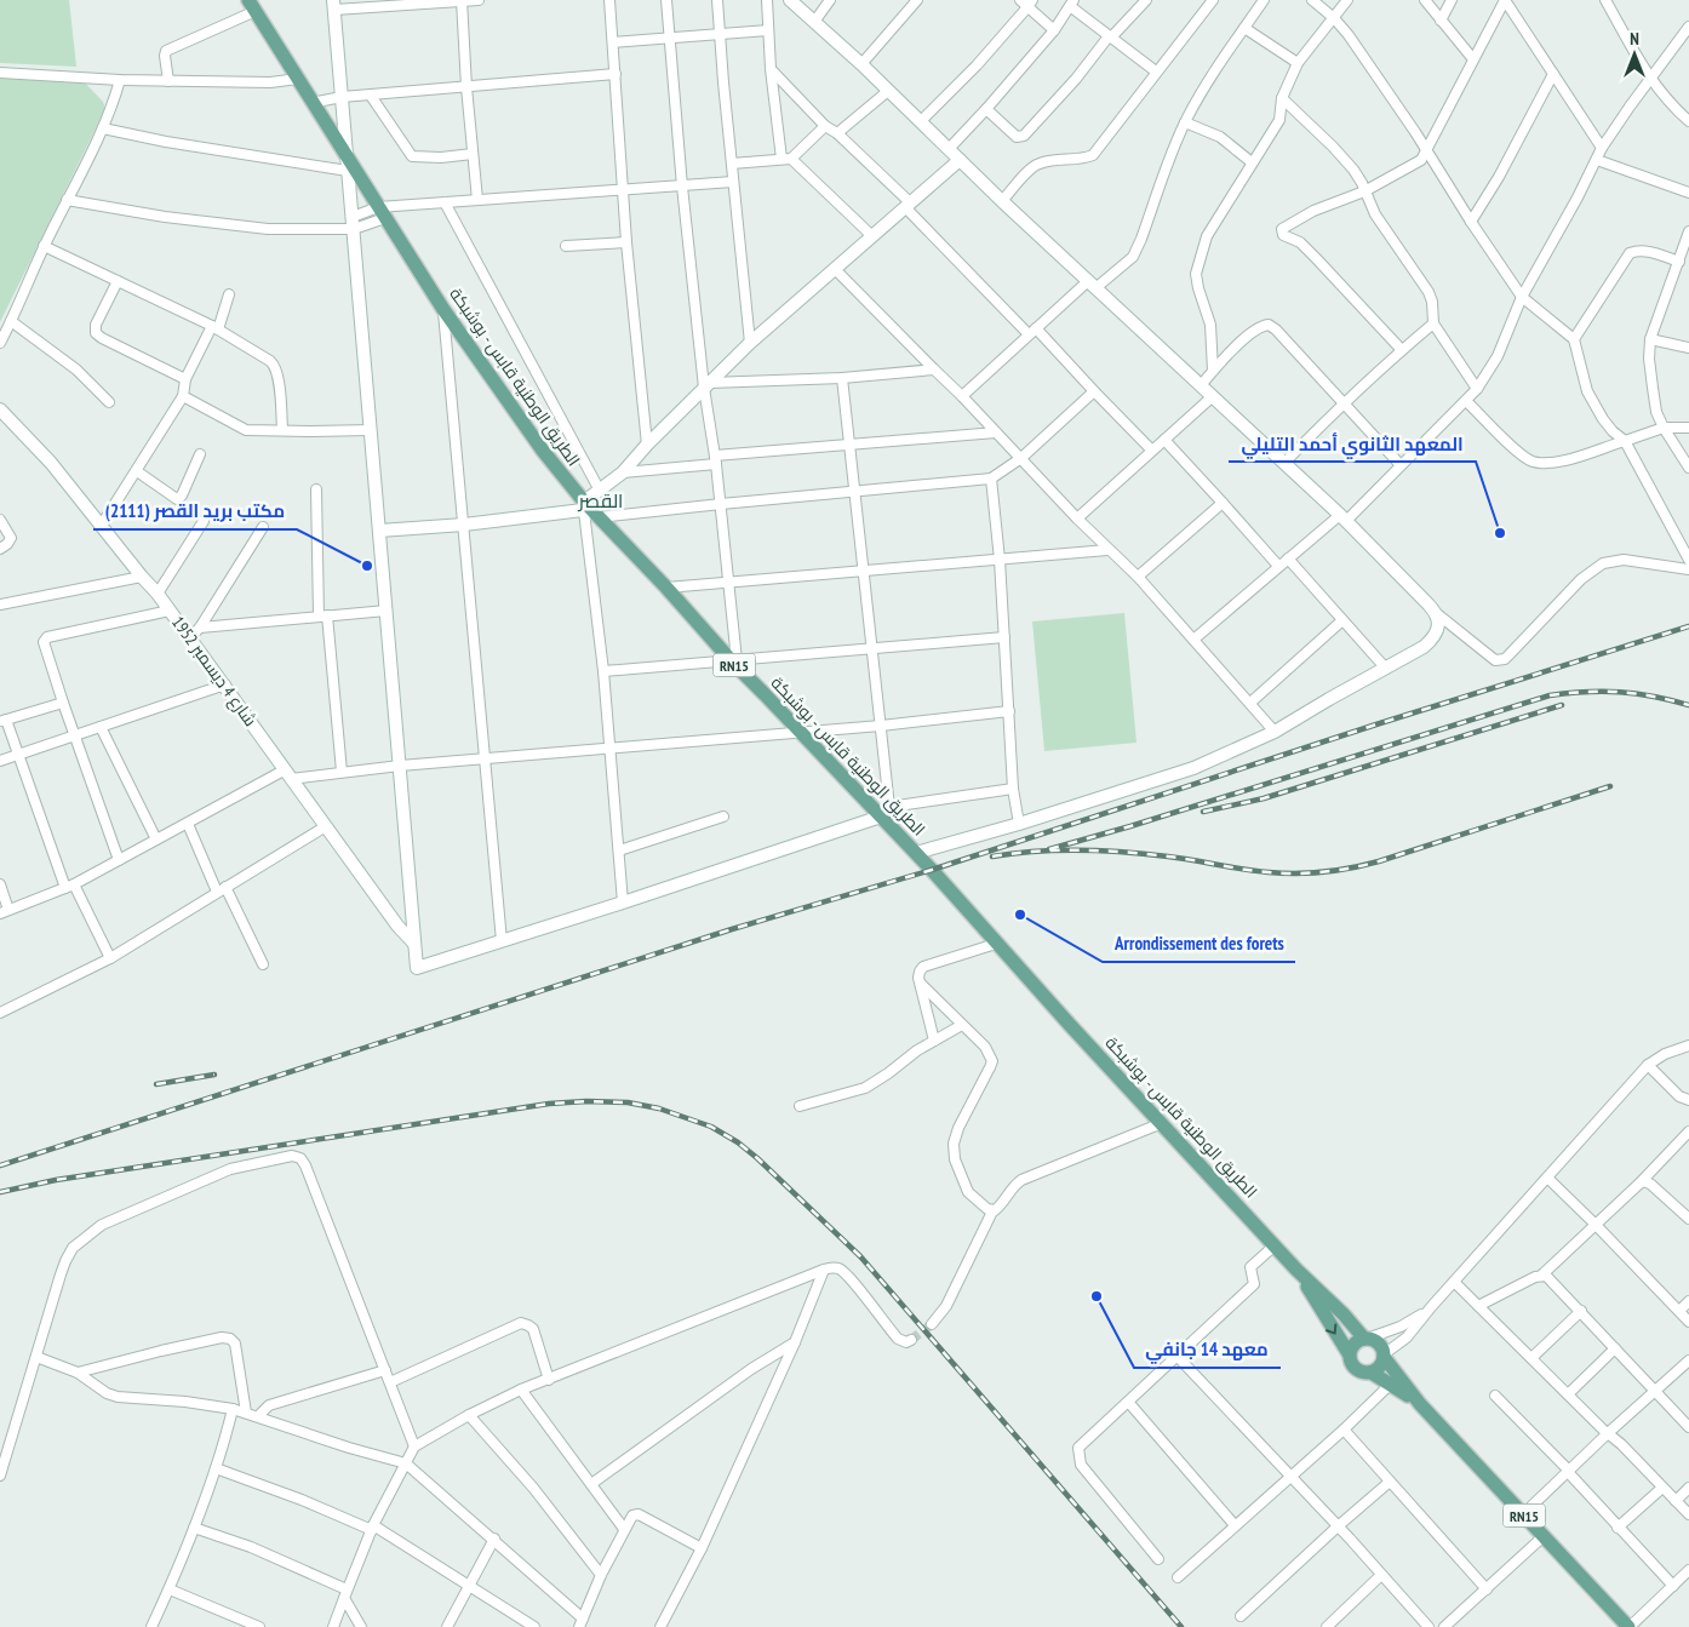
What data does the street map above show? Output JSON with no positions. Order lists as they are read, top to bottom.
{
  "streets": {
    "main road": ["الطريق الوطنية قابس - بوشبكة", "RN15"],
    "street": ["شارع 4 ديسمبر 1952"]
  },
  "crossings": [
    ["الطريق الوطنية قابس - بوشبكة", "RN15"]
  ],
  "districts": ["القصر"],
  "places": [
    "المعهد الثانوي أحمد التليلي",
    "مكتب بريد القصر (2111)",
    "Arrondissement des forets",
    "معهد 14 جانفي"
  ],
  "north": "top"
}
